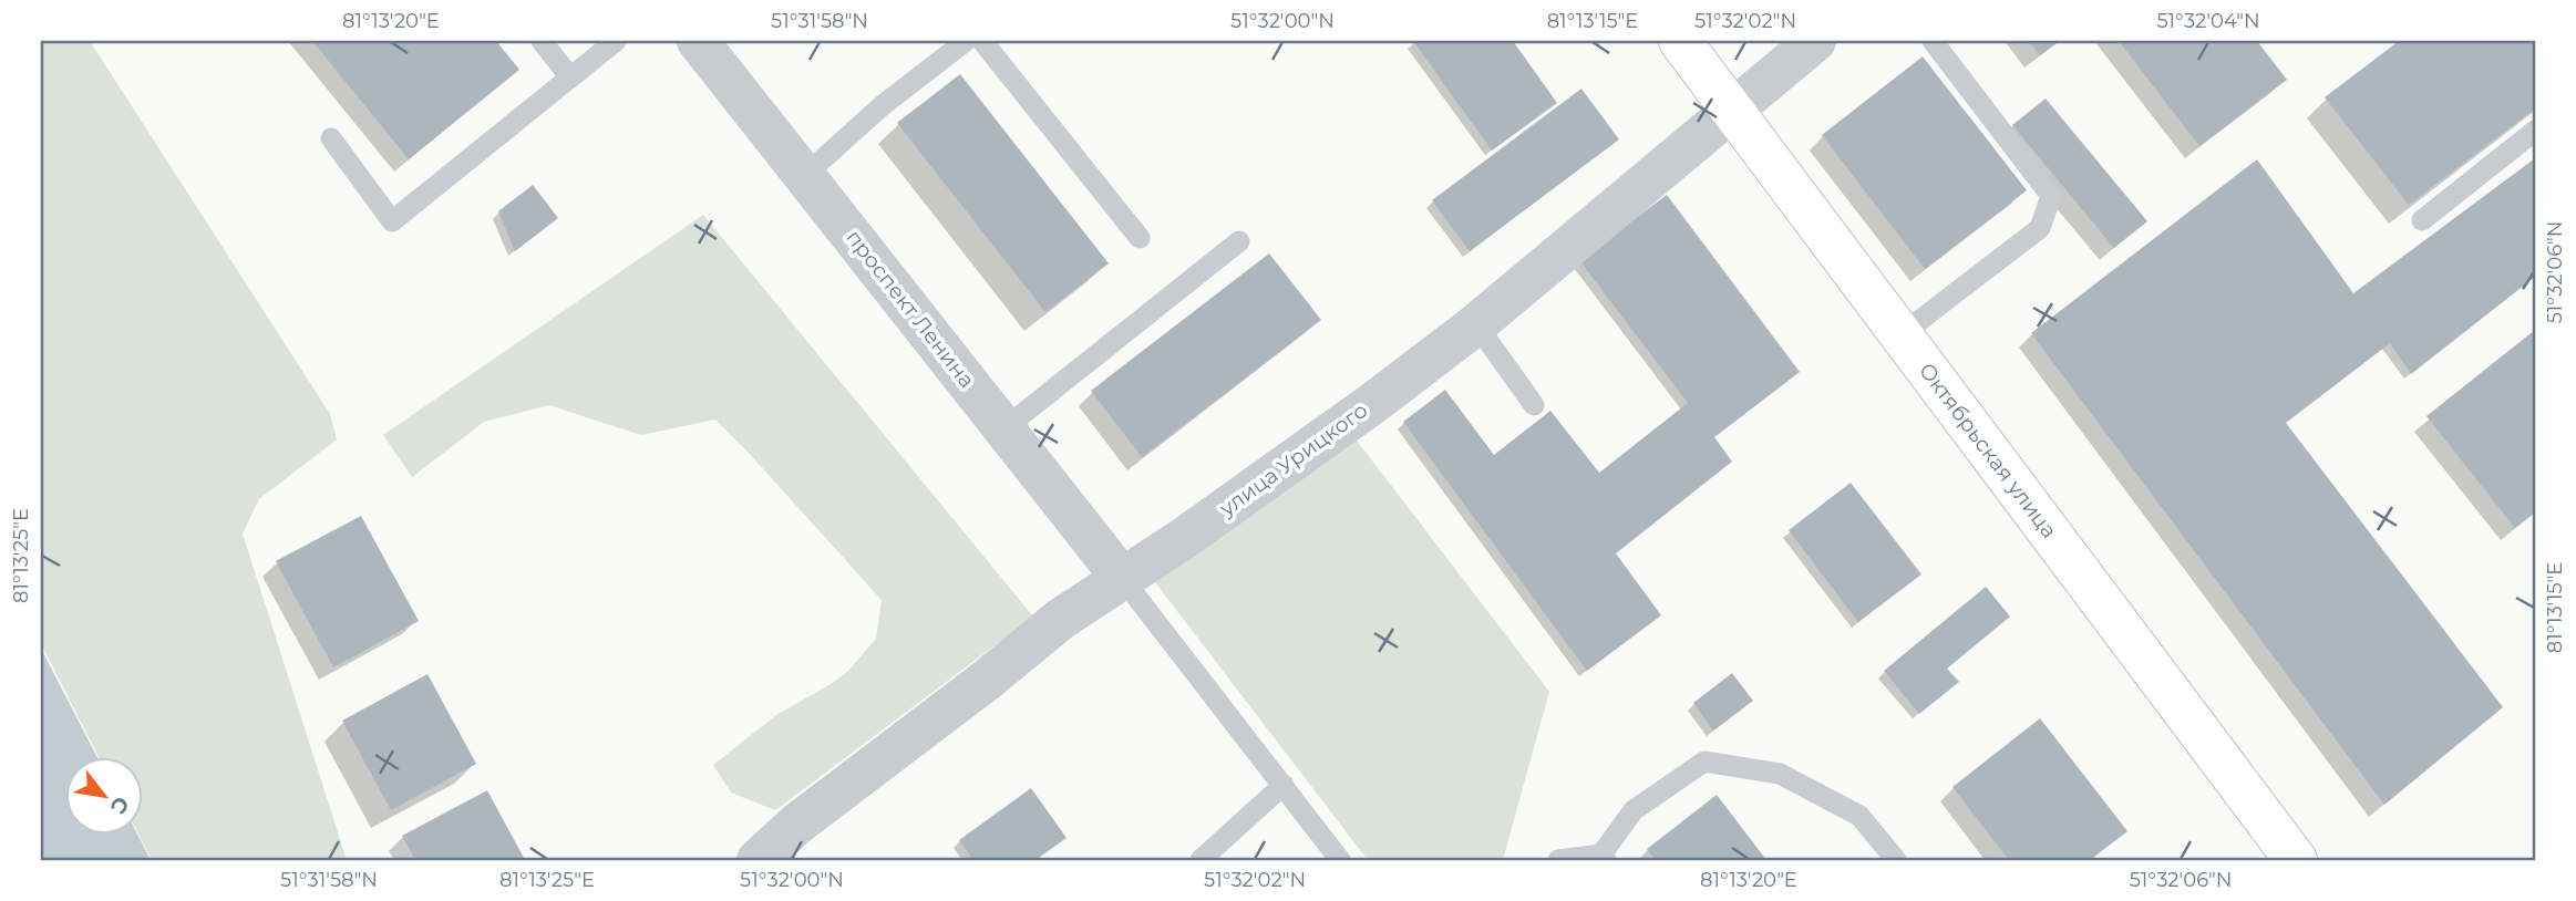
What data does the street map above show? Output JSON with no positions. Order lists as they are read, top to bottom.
{
  "streets": {
    "main road": ["Октябрьская улица"],
    "street": ["проспект Ленина", "улица Урицкого"]
  },
  "crossings": [
    ["проспект Ленина", "улица Урицкого"],
    ["Октябрьская улица", "улица Урицкого"]
  ],
  "north": "bottom right",
  "coordinates": [
    "81°13'20\"E",
    "51°31'58\"N",
    "51°32'00\"N",
    "81°13'15\"E",
    "51°32'02\"N",
    "51°32'04\"N",
    "51°32'06\"N",
    "81°13'25\"E"
  ]
}
